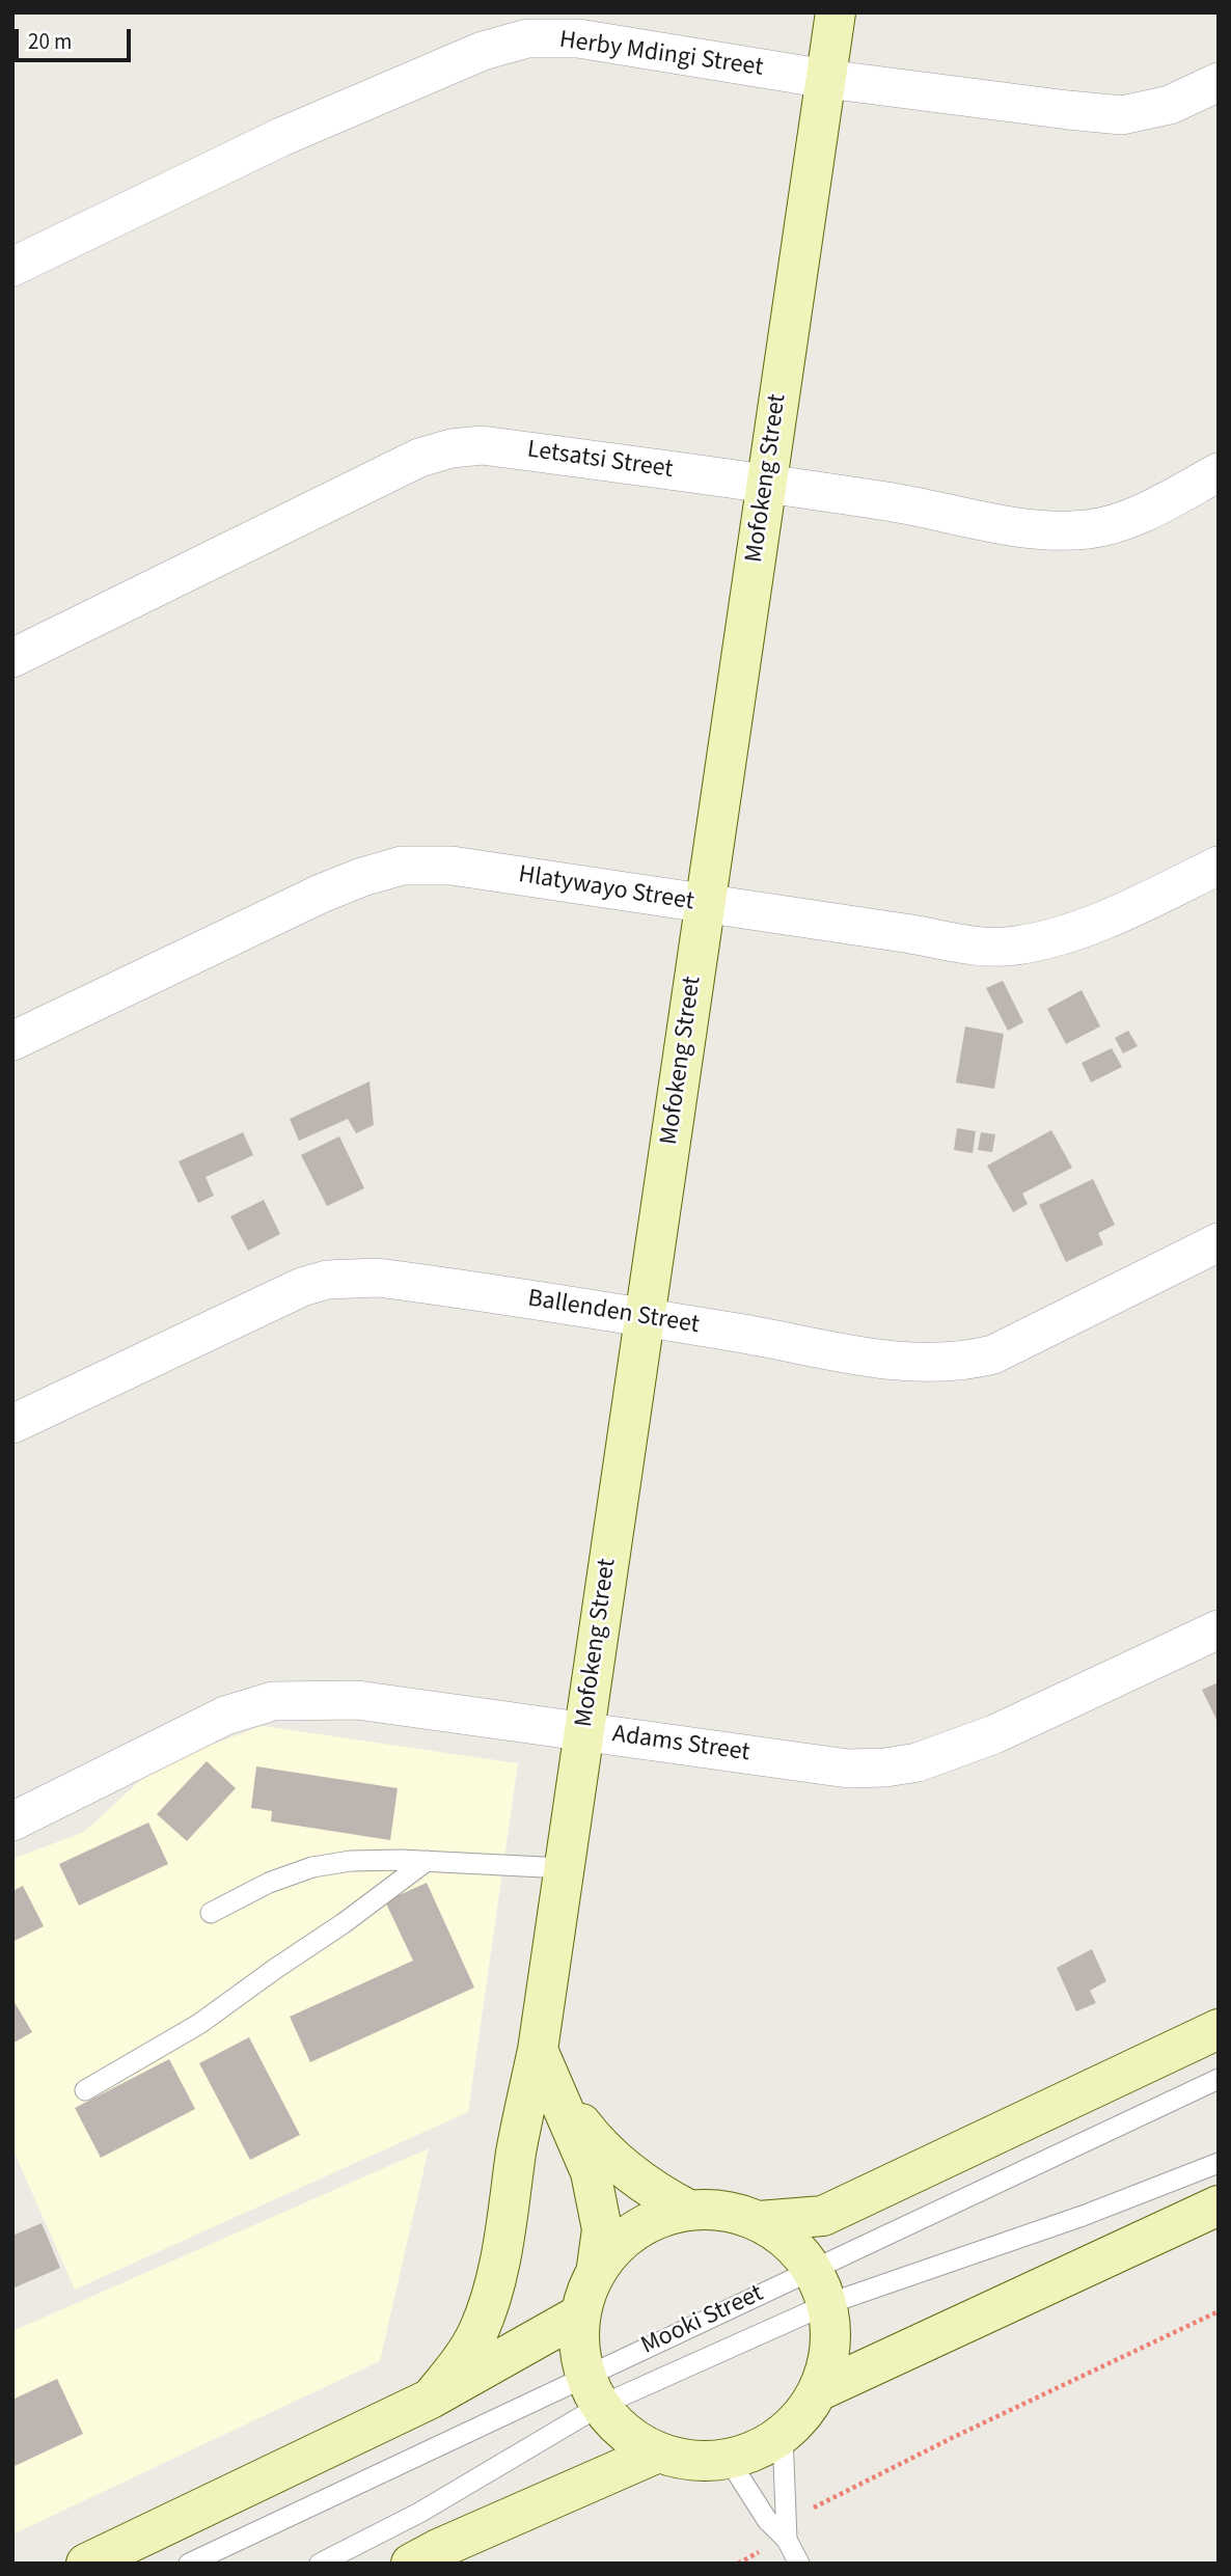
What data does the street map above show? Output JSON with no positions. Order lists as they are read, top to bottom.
{
  "streets": {
    "main road": ["Mofokeng Street"],
    "street": [
      "Herby Mdingi Street",
      "Letsatsi Street",
      "Hlatywayo Street",
      "Ballenden Street",
      "Adams Street"
    ],
    "lane": ["Mooki Street"]
  },
  "crossings": [
    ["Herby Mdingi Street", "Mofokeng Street"],
    ["Letsatsi Street", "Mofokeng Street"],
    ["Mofokeng Street", "Hlatywayo Street"],
    ["Mofokeng Street", "Ballenden Street"],
    ["Mofokeng Street", "Adams Street"]
  ],
  "scale_bar": "20 m"
}
